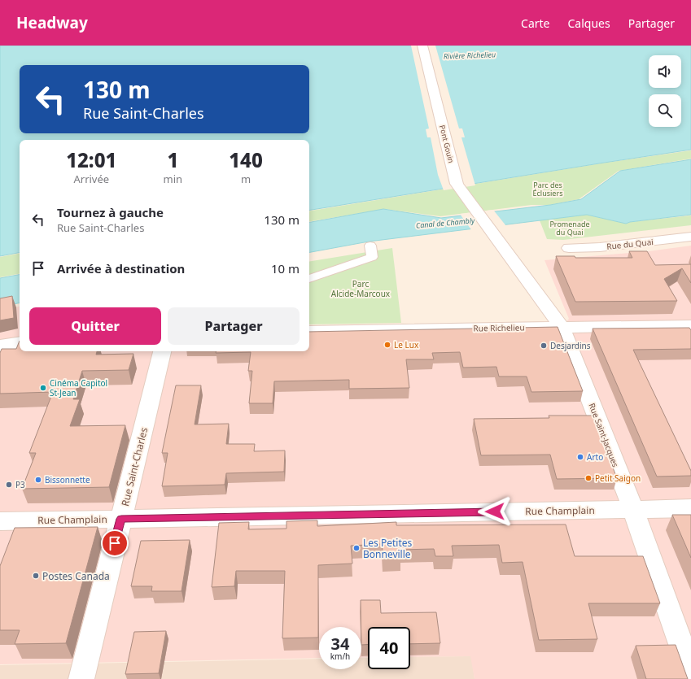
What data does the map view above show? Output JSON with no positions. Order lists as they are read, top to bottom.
{
  "streets": {
    "street": [
      "Pont Gouin",
      "Rue du Quai",
      "Rue Richelieu",
      "Rue Saint-Jacques",
      "Rue Saint-Charles",
      "Rue Champlain"
    ]
  },
  "crossings": [
    ["Pont Gouin", "Rue Saint-Jacques"],
    ["Rue Richelieu", "Rue Saint-Jacques"],
    ["Rue Saint-Jacques", "Rue Champlain"],
    ["Rue Saint-Charles", "Rue Champlain"]
  ],
  "water": ["Rivière Richelieu", "Canal de Chambly"],
  "parks": ["Parc des Éclusiers", "Promenade du Quai", "Parc Alcide-Marcoux"],
  "places": [
    "Le Lux",
    "Desjardins",
    "Cinéma Capitol St-Jean",
    "Arto",
    "Petit Saigon",
    "Bissonnette",
    "P3",
    "Les Petites Bonneville",
    "Postes Canada"
  ],
  "page": {
    "header": "Headway",
    "nav": ["Carte", "Calques", "Partager"],
    "turn": ["130 m", "Rue Saint-Charles"],
    "eta": [
      "12:01",
      "Arrivée",
      "1",
      "min",
      "140",
      "m"
    ],
    "list": [
      {
        "name": "Tournez à gauche",
        "note": "Rue Saint-Charles",
        "value": "130 m"
      },
      {
        "name": "Arrivée à destination",
        "value": "10 m"
      }
    ],
    "buttons": ["Quitter", "Partager"],
    "speed": "34 km/h",
    "limit": "40"
  }
}
